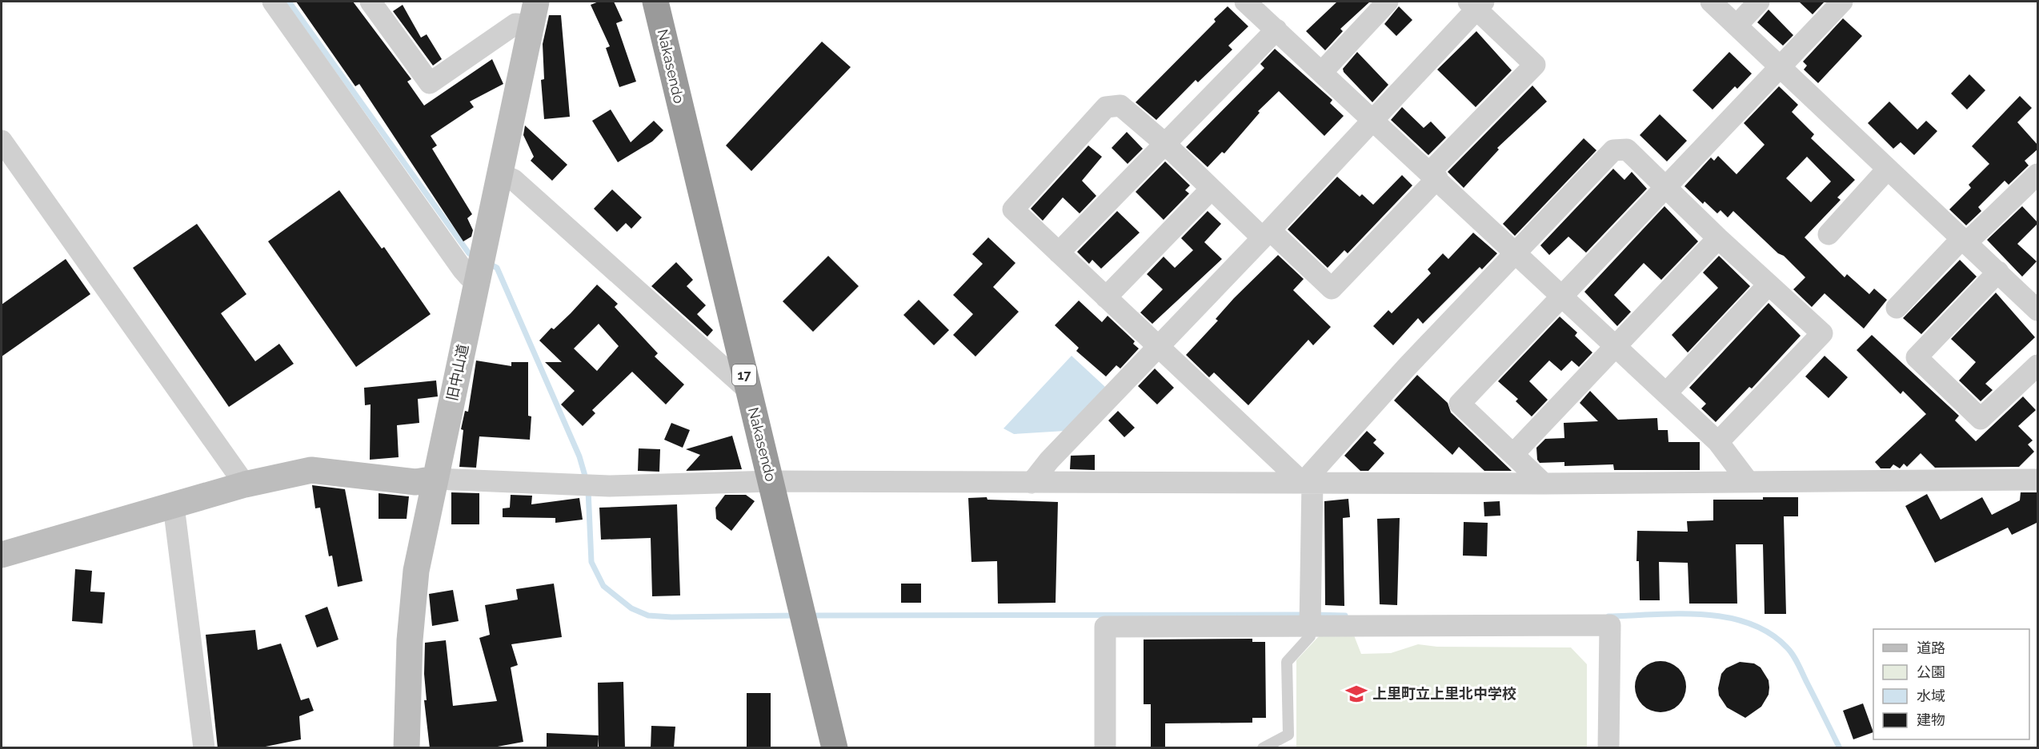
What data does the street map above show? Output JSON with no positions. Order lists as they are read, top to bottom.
{
  "streets": {
    "highway": ["Nakasendo", "17"],
    "main road": ["旧中山道"]
  },
  "places": {
    "school or university": ["上里町立上里北中学校"]
  },
  "legend": [
    "道路",
    "公園",
    "水域",
    "建物"
  ]
}
